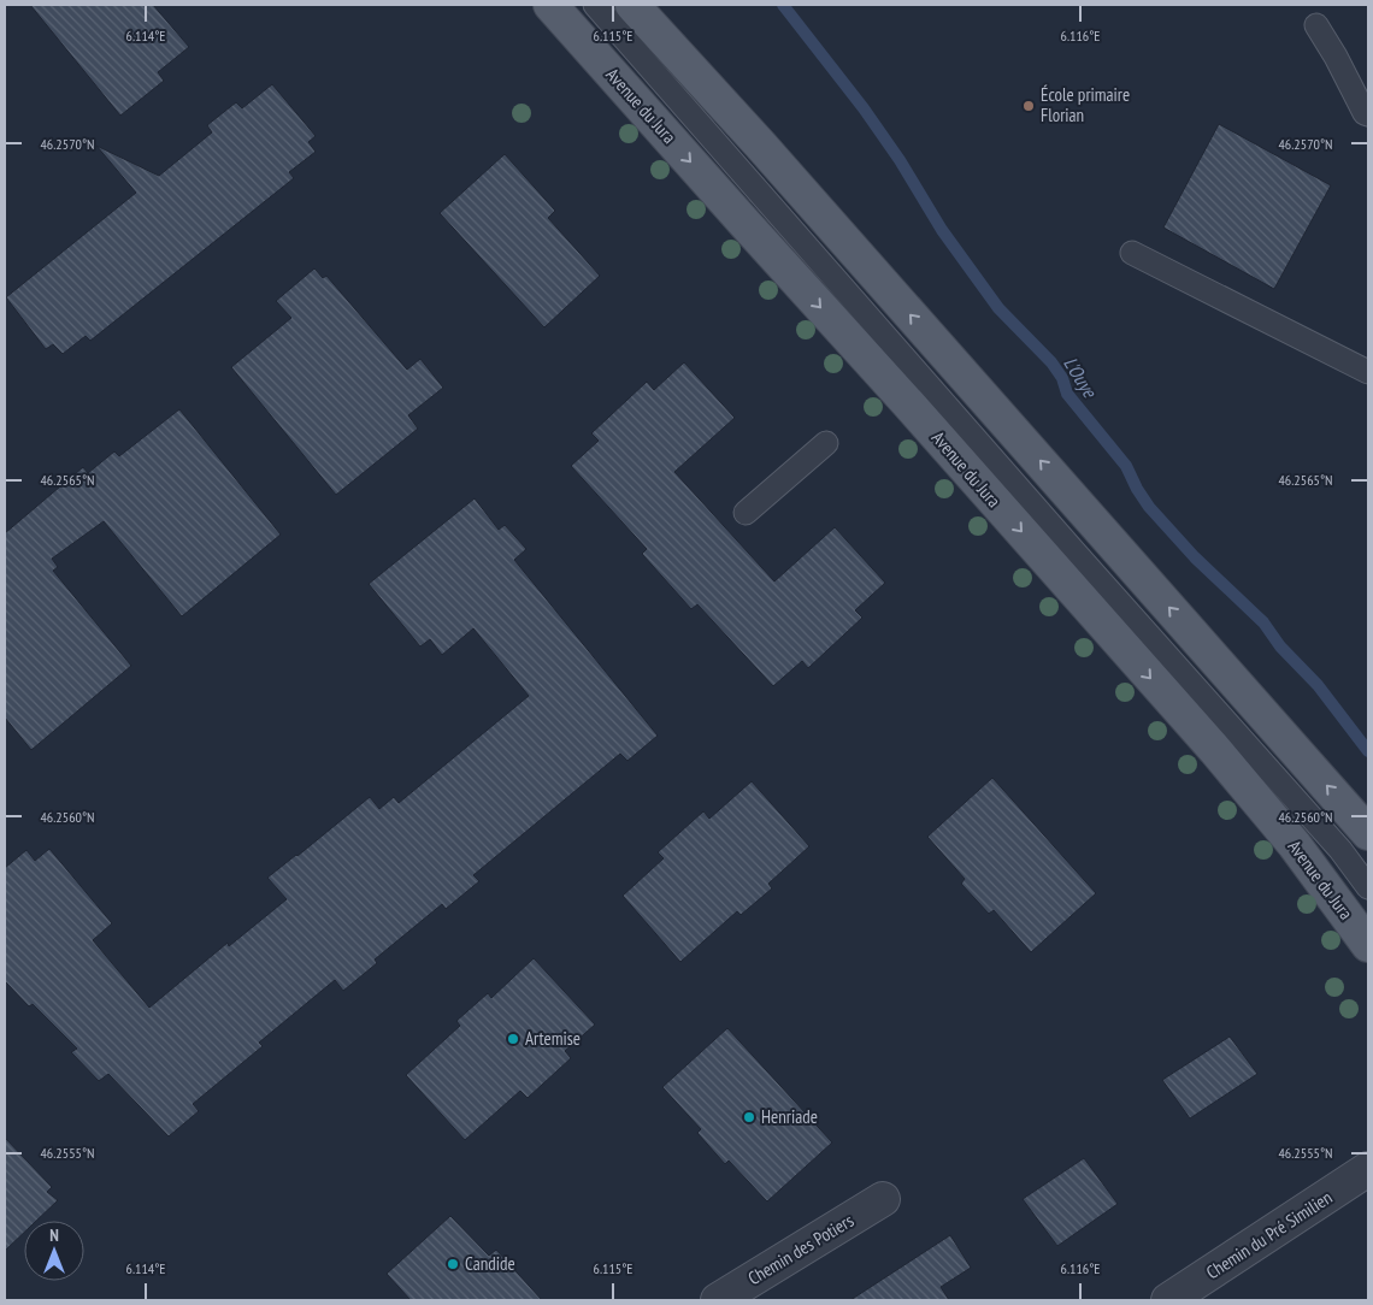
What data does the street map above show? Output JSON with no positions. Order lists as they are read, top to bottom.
{
  "streets": {
    "main road": ["Avenue du Jura"],
    "street": ["Chemin du Pré Similien", "Chemin des Potiers"]
  },
  "water": ["L'Ouye"],
  "places": [
    "École primaire Florian",
    "Artemise",
    "Henriade",
    "Candide"
  ],
  "north": "top",
  "coordinates": [
    "6.114°E",
    "6.115°E",
    "6.116°E",
    "46.2570°N",
    "46.2565°N",
    "46.2560°N",
    "46.2555°N"
  ]
}
